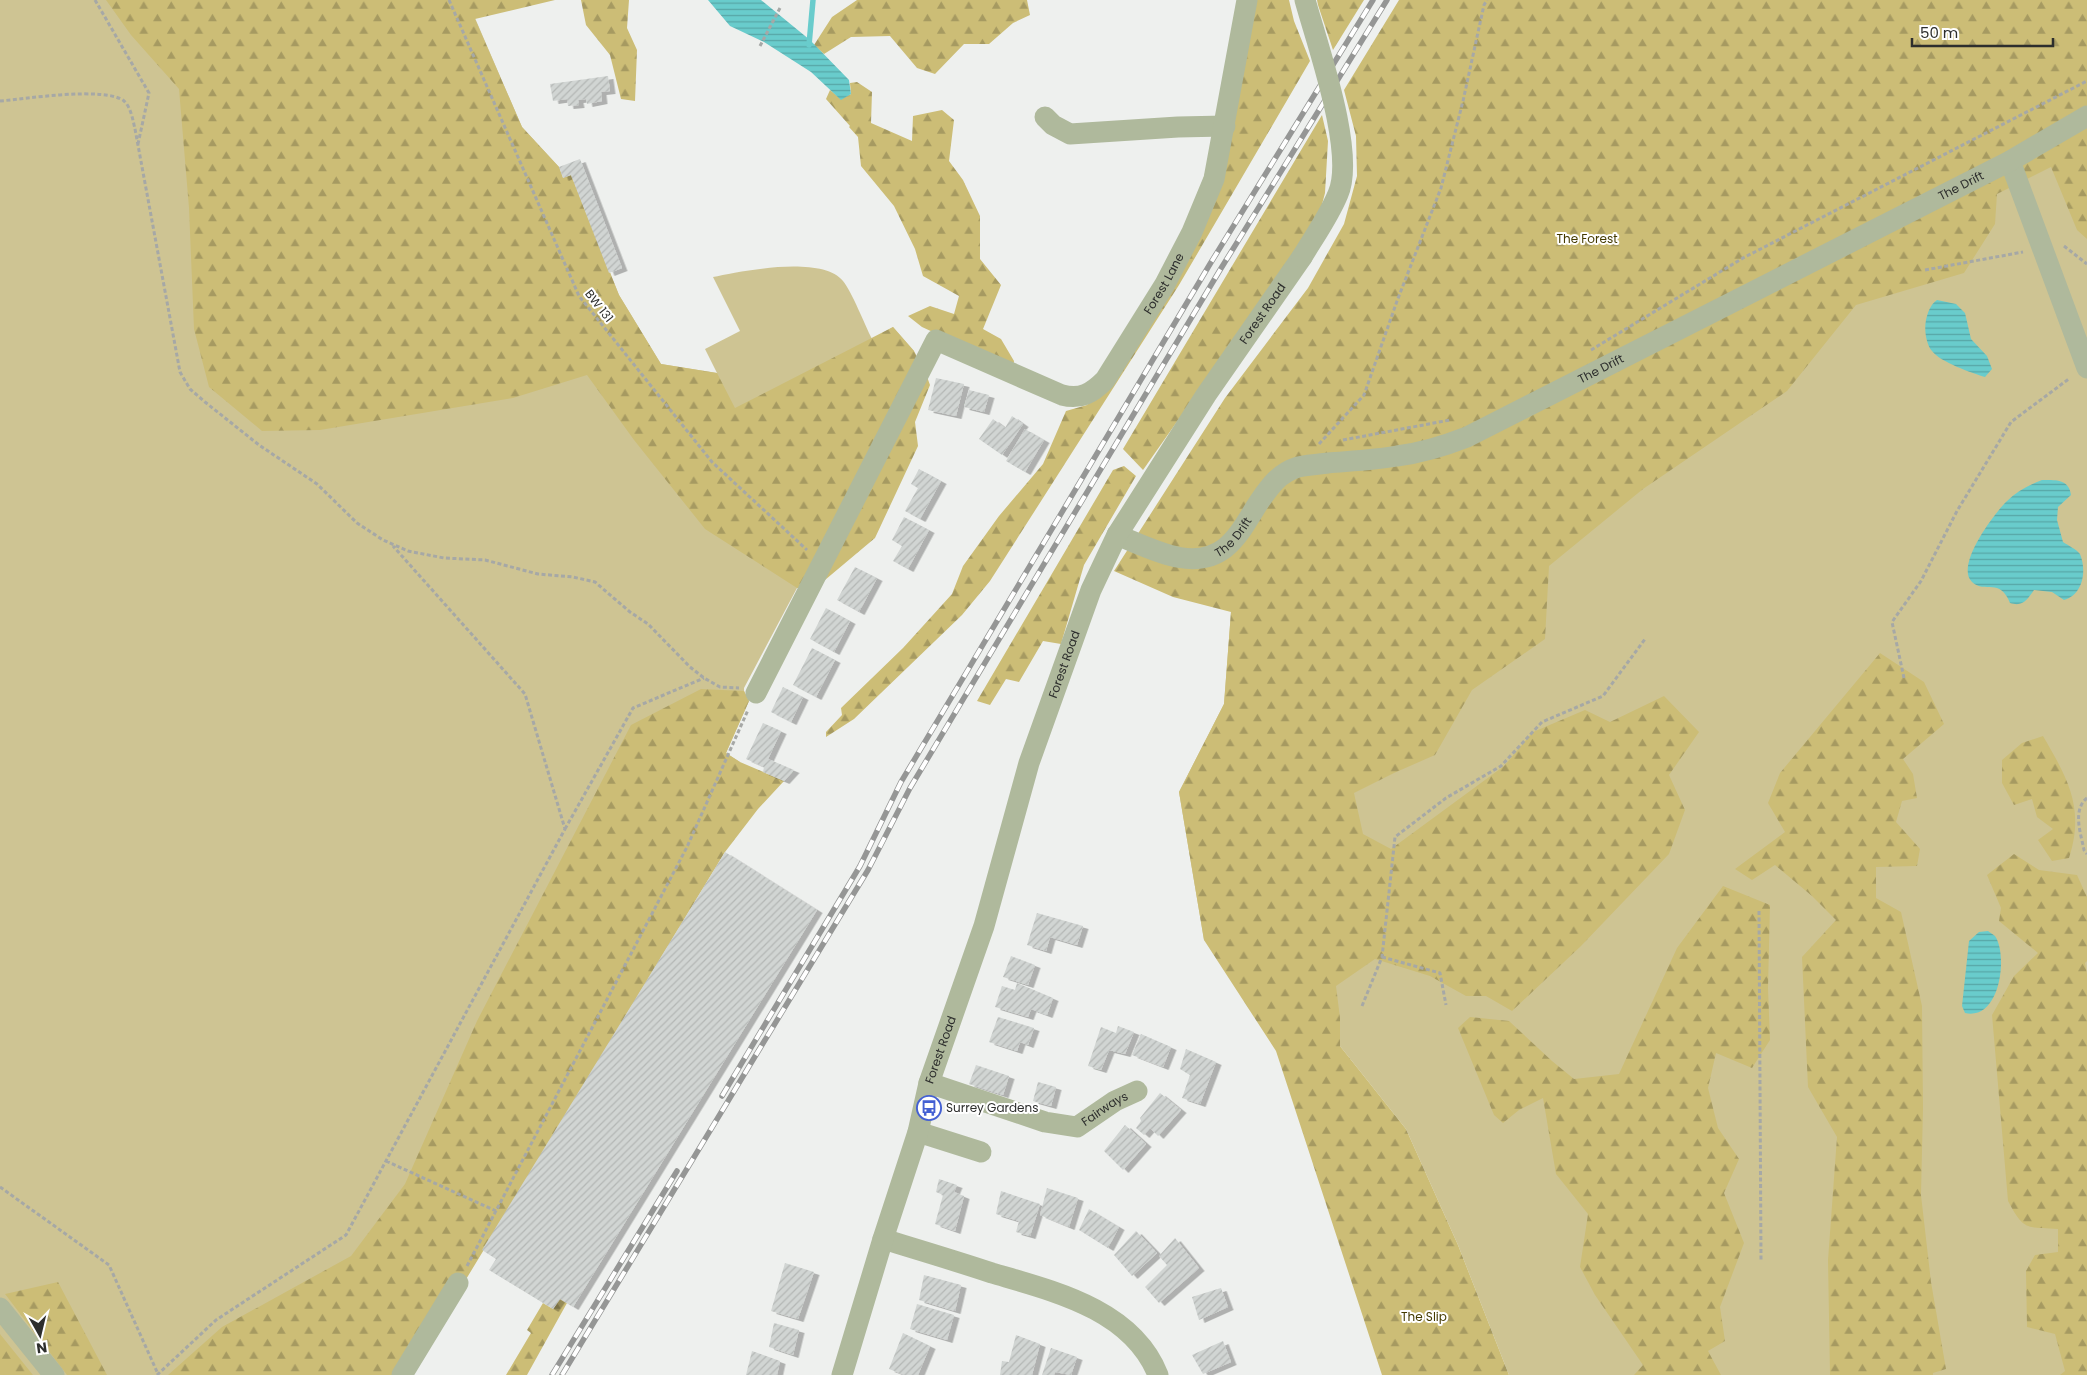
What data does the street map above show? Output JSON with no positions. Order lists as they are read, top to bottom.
{
  "streets": {
    "street": [
      "The Drift",
      "Forest Lane",
      "Forest Road",
      "Fairways"
    ],
    "path": ["BW 131"]
  },
  "crossings": [
    ["The Drift", "Forest Road"],
    ["Forest Lane", "BW 131"],
    ["Forest Road", "Fairways"]
  ],
  "parks": ["The Forest", "The Slip"],
  "places": {
    "bus stop": ["Surrey Gardens"]
  },
  "scale_bar": "50 m",
  "north": "bottom"
}
